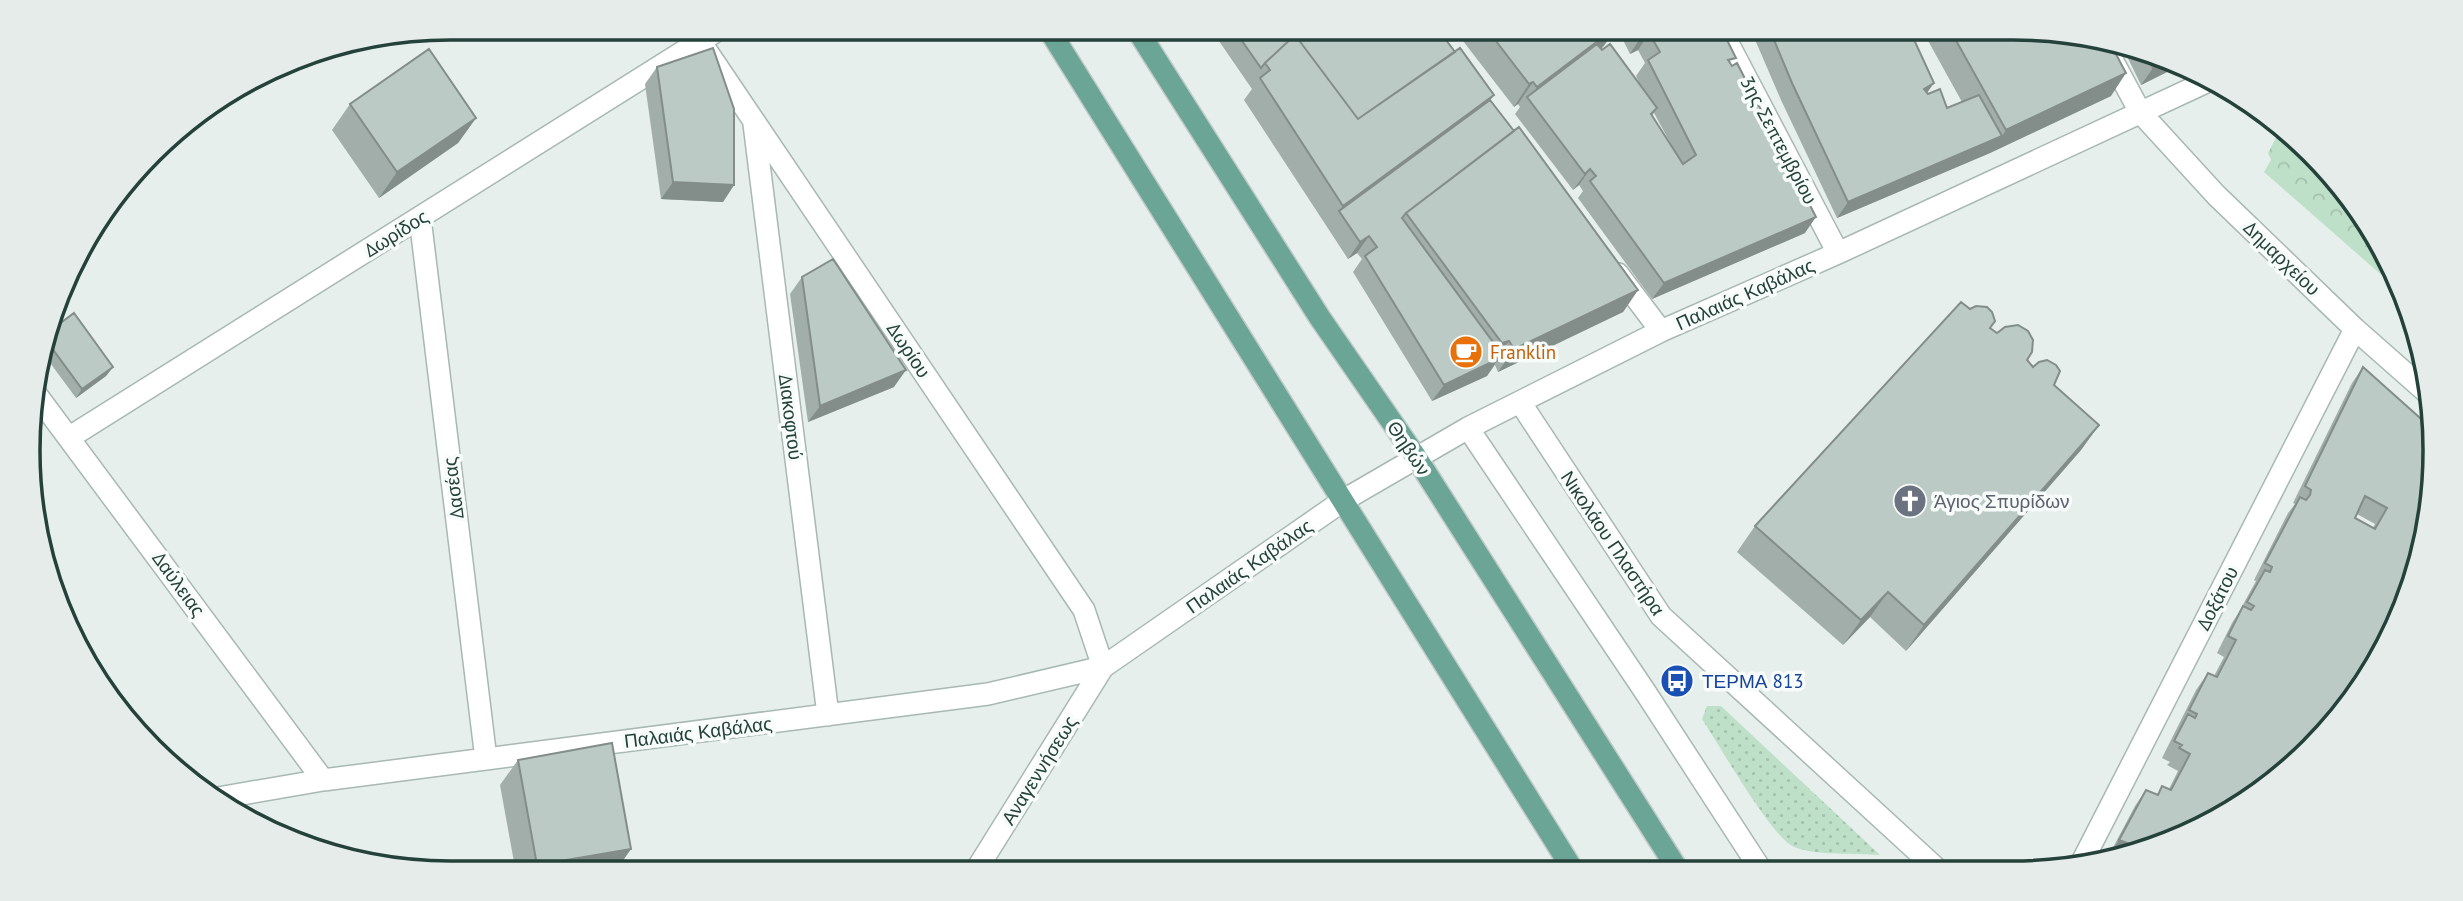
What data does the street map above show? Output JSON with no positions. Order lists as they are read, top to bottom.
{
  "streets": {
    "main road": ["Θηβών"],
    "street": [
      "3ης Σεπτεμβρίου",
      "Δωρίδος",
      "Δημαρχείου",
      "Παλαιάς Καβάλας",
      "Δωρίου",
      "Διακοφτού",
      "Δασέας",
      "Νικολάου Πλαστήρα",
      "Δαύλειας",
      "Δοξάτου",
      "Αναγεννήσεως"
    ]
  },
  "crossings": [
    ["3ης Σεπτεμβρίου", "Παλαιάς Καβάλας"],
    ["Δωρίδος", "Δωρίου"],
    ["Δωρίδος", "Δασέας"],
    ["Δωρίδος", "Δαύλειας"],
    ["Δημαρχείου", "Παλαιάς Καβάλας"],
    ["Δημαρχείου", "Δοξάτου"],
    ["Παλαιάς Καβάλας", "Δωρίου"],
    ["Παλαιάς Καβάλας", "Διακοφτού"],
    ["Παλαιάς Καβάλας", "Θηβών"],
    ["Παλαιάς Καβάλας", "Δασέας"],
    ["Παλαιάς Καβάλας", "Νικολάου Πλαστήρα"],
    ["Παλαιάς Καβάλας", "Δαύλειας"],
    ["Παλαιάς Καβάλας", "Αναγεννήσεως"],
    ["Δωρίου", "Διακοφτού"],
    ["Δωρίου", "Αναγεννήσεως"]
  ],
  "places": {
    "cafe": ["Franklin"],
    "church": ["Άγιος Σπυρίδων"],
    "bus stop": ["ΤΕΡΜΑ 813"]
  }
}
